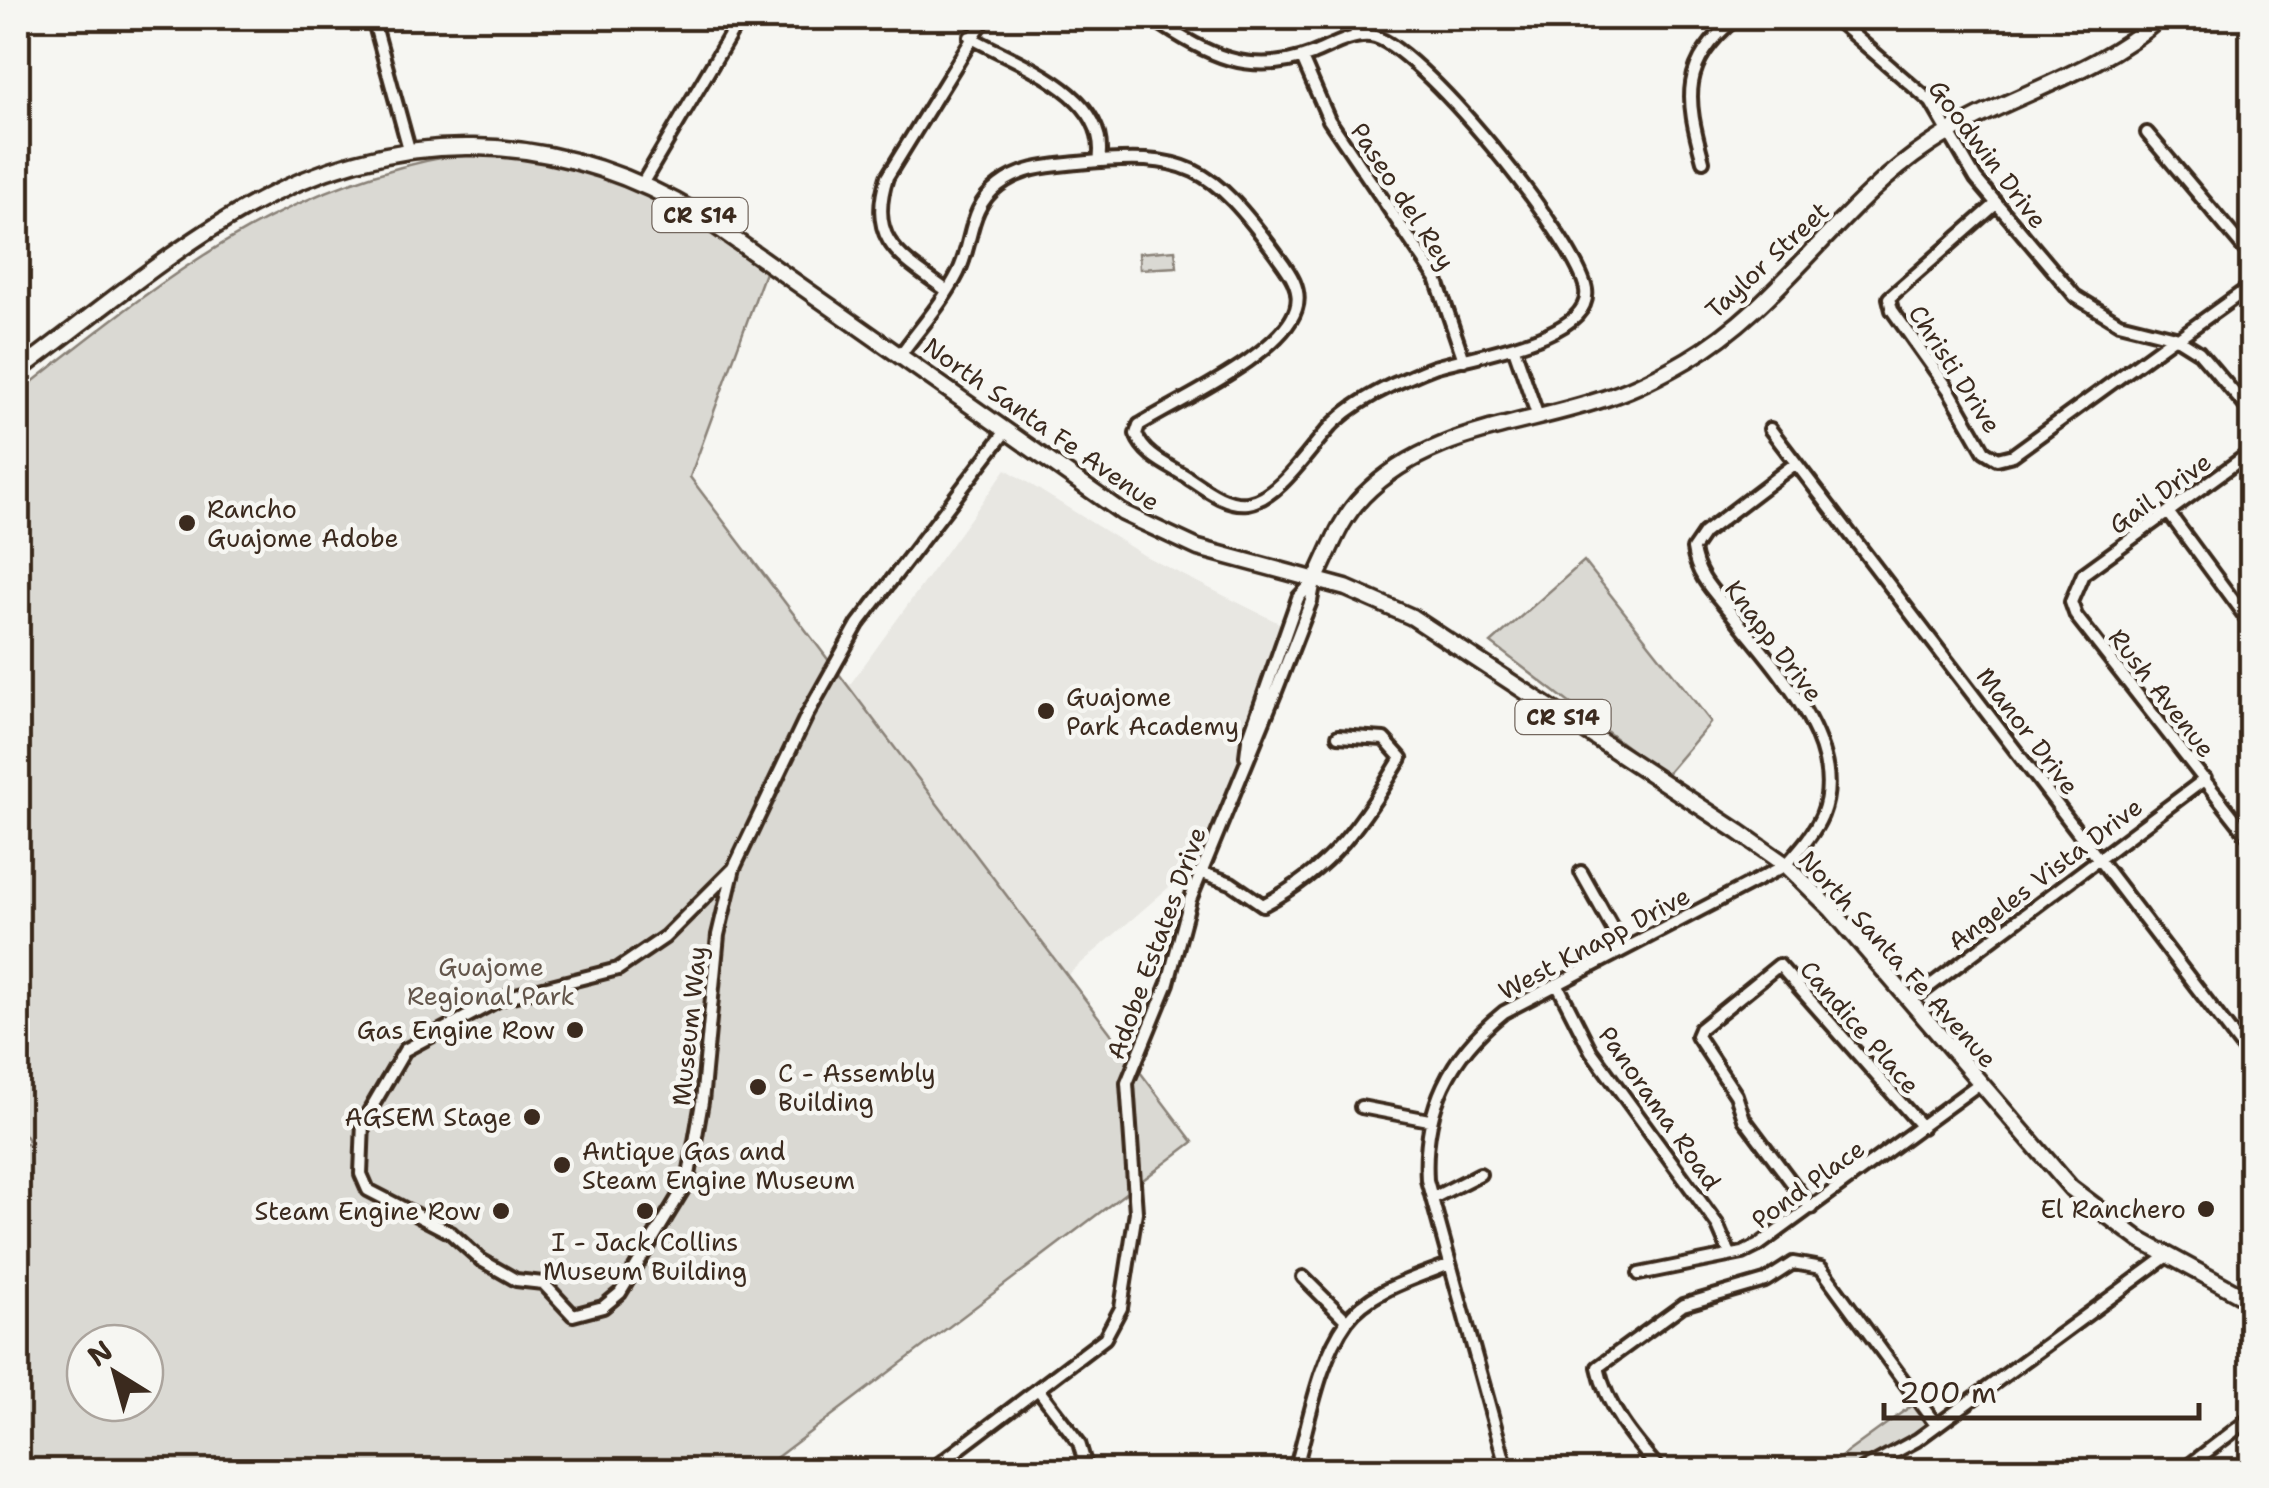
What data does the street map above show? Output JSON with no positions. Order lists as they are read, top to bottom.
{
  "streets": {
    "main road": ["CR S14", "Taylor Street", "North Santa Fe Avenue"],
    "street": [
      "Goodwin Drive",
      "Paseo del Rey",
      "Christi Drive",
      "Gail Drive",
      "Knapp Drive",
      "Rush Avenue",
      "Manor Drive",
      "Angeles Vista Drive",
      "Adobe Estates Drive",
      "West Knapp Drive",
      "Museum Way",
      "Candice Place",
      "Panorama Road",
      "Pond Place"
    ]
  },
  "crossings": [
    ["Goodwin Drive", "Taylor Street"],
    ["Goodwin Drive", "Christi Drive"],
    ["Taylor Street", "North Santa Fe Avenue"],
    ["Taylor Street", "Adobe Estates Drive"],
    ["North Santa Fe Avenue", "Knapp Drive"],
    ["North Santa Fe Avenue", "Angeles Vista Drive"],
    ["North Santa Fe Avenue", "Adobe Estates Drive"],
    ["North Santa Fe Avenue", "West Knapp Drive"],
    ["North Santa Fe Avenue", "Museum Way"],
    ["North Santa Fe Avenue", "Pond Place"],
    ["Gail Drive", "Rush Avenue"],
    ["Knapp Drive", "Manor Drive"],
    ["Knapp Drive", "West Knapp Drive"],
    ["Rush Avenue", "Angeles Vista Drive"],
    ["Manor Drive", "Angeles Vista Drive"],
    ["West Knapp Drive", "Panorama Road"],
    ["Candice Place", "Pond Place"],
    ["Panorama Road", "Pond Place"]
  ],
  "parks": ["Guajome Regional Park"],
  "places": [
    "Rancho Guajome Adobe",
    "Guajome Park Academy",
    "Gas Engine Row",
    "C - Assembly Building",
    "AGSEM Stage",
    "Antique Gas and Steam Engine Museum",
    "El Ranchero",
    "Steam Engine Row",
    "I - Jack Collins Museum Building"
  ],
  "scale_bar": "200 m",
  "north": "top left"
}
